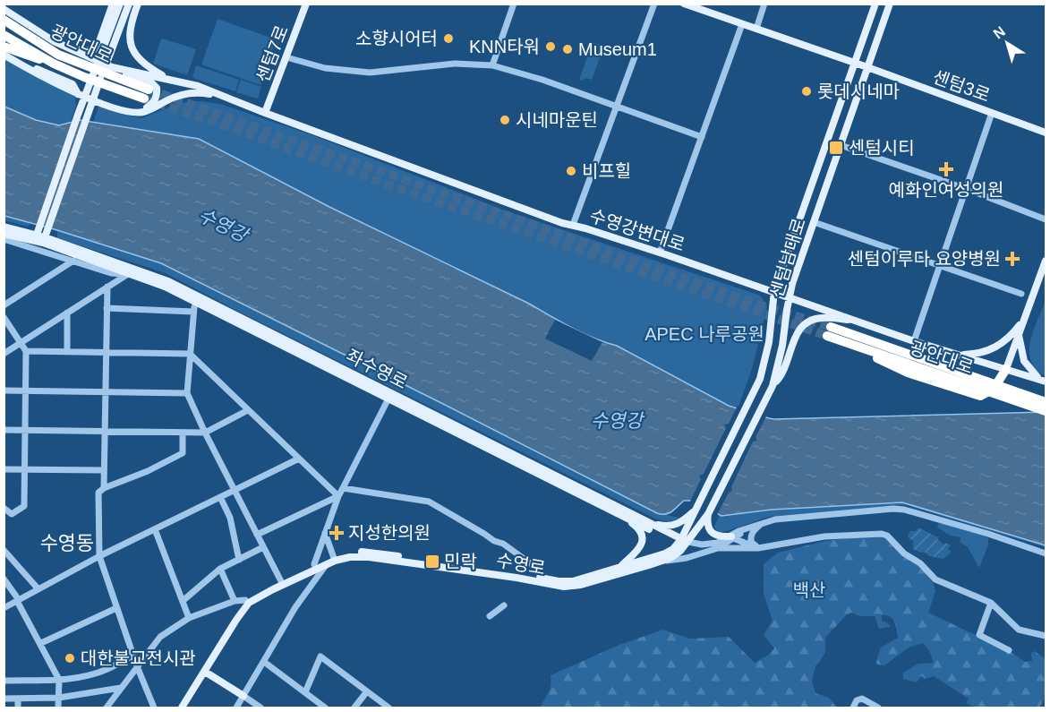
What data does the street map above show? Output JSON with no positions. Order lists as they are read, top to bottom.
{
  "streets": {
    "highway": ["광안대로"],
    "main road": [
      "센텀7로",
      "센텀3로",
      "수영강변대로",
      "센텀남대로",
      "좌수영로",
      "수영로"
    ]
  },
  "crossings": [
    ["센텀7로", "수영강변대로"],
    ["센텀3로", "센텀남대로"],
    ["수영강변대로", "센텀남대로"],
    ["센텀남대로", "좌수영로"],
    ["센텀남대로", "수영로"],
    ["좌수영로", "수영로"]
  ],
  "districts": ["수영동"],
  "water": ["수영강"],
  "parks": ["APEC 나루공원", "백산"],
  "places": {
    "other": [
      "소향시어터",
      "KNN타워",
      "Museum1",
      "롯데시네마",
      "시네마운틴",
      "비프힐",
      "대한불교전시관"
    ],
    "transit": ["센텀시티", "민락"],
    "health": ["예화인여성의원", "센텀이루다 요양병원", "지성한의원"]
  },
  "north": "top left"
}
